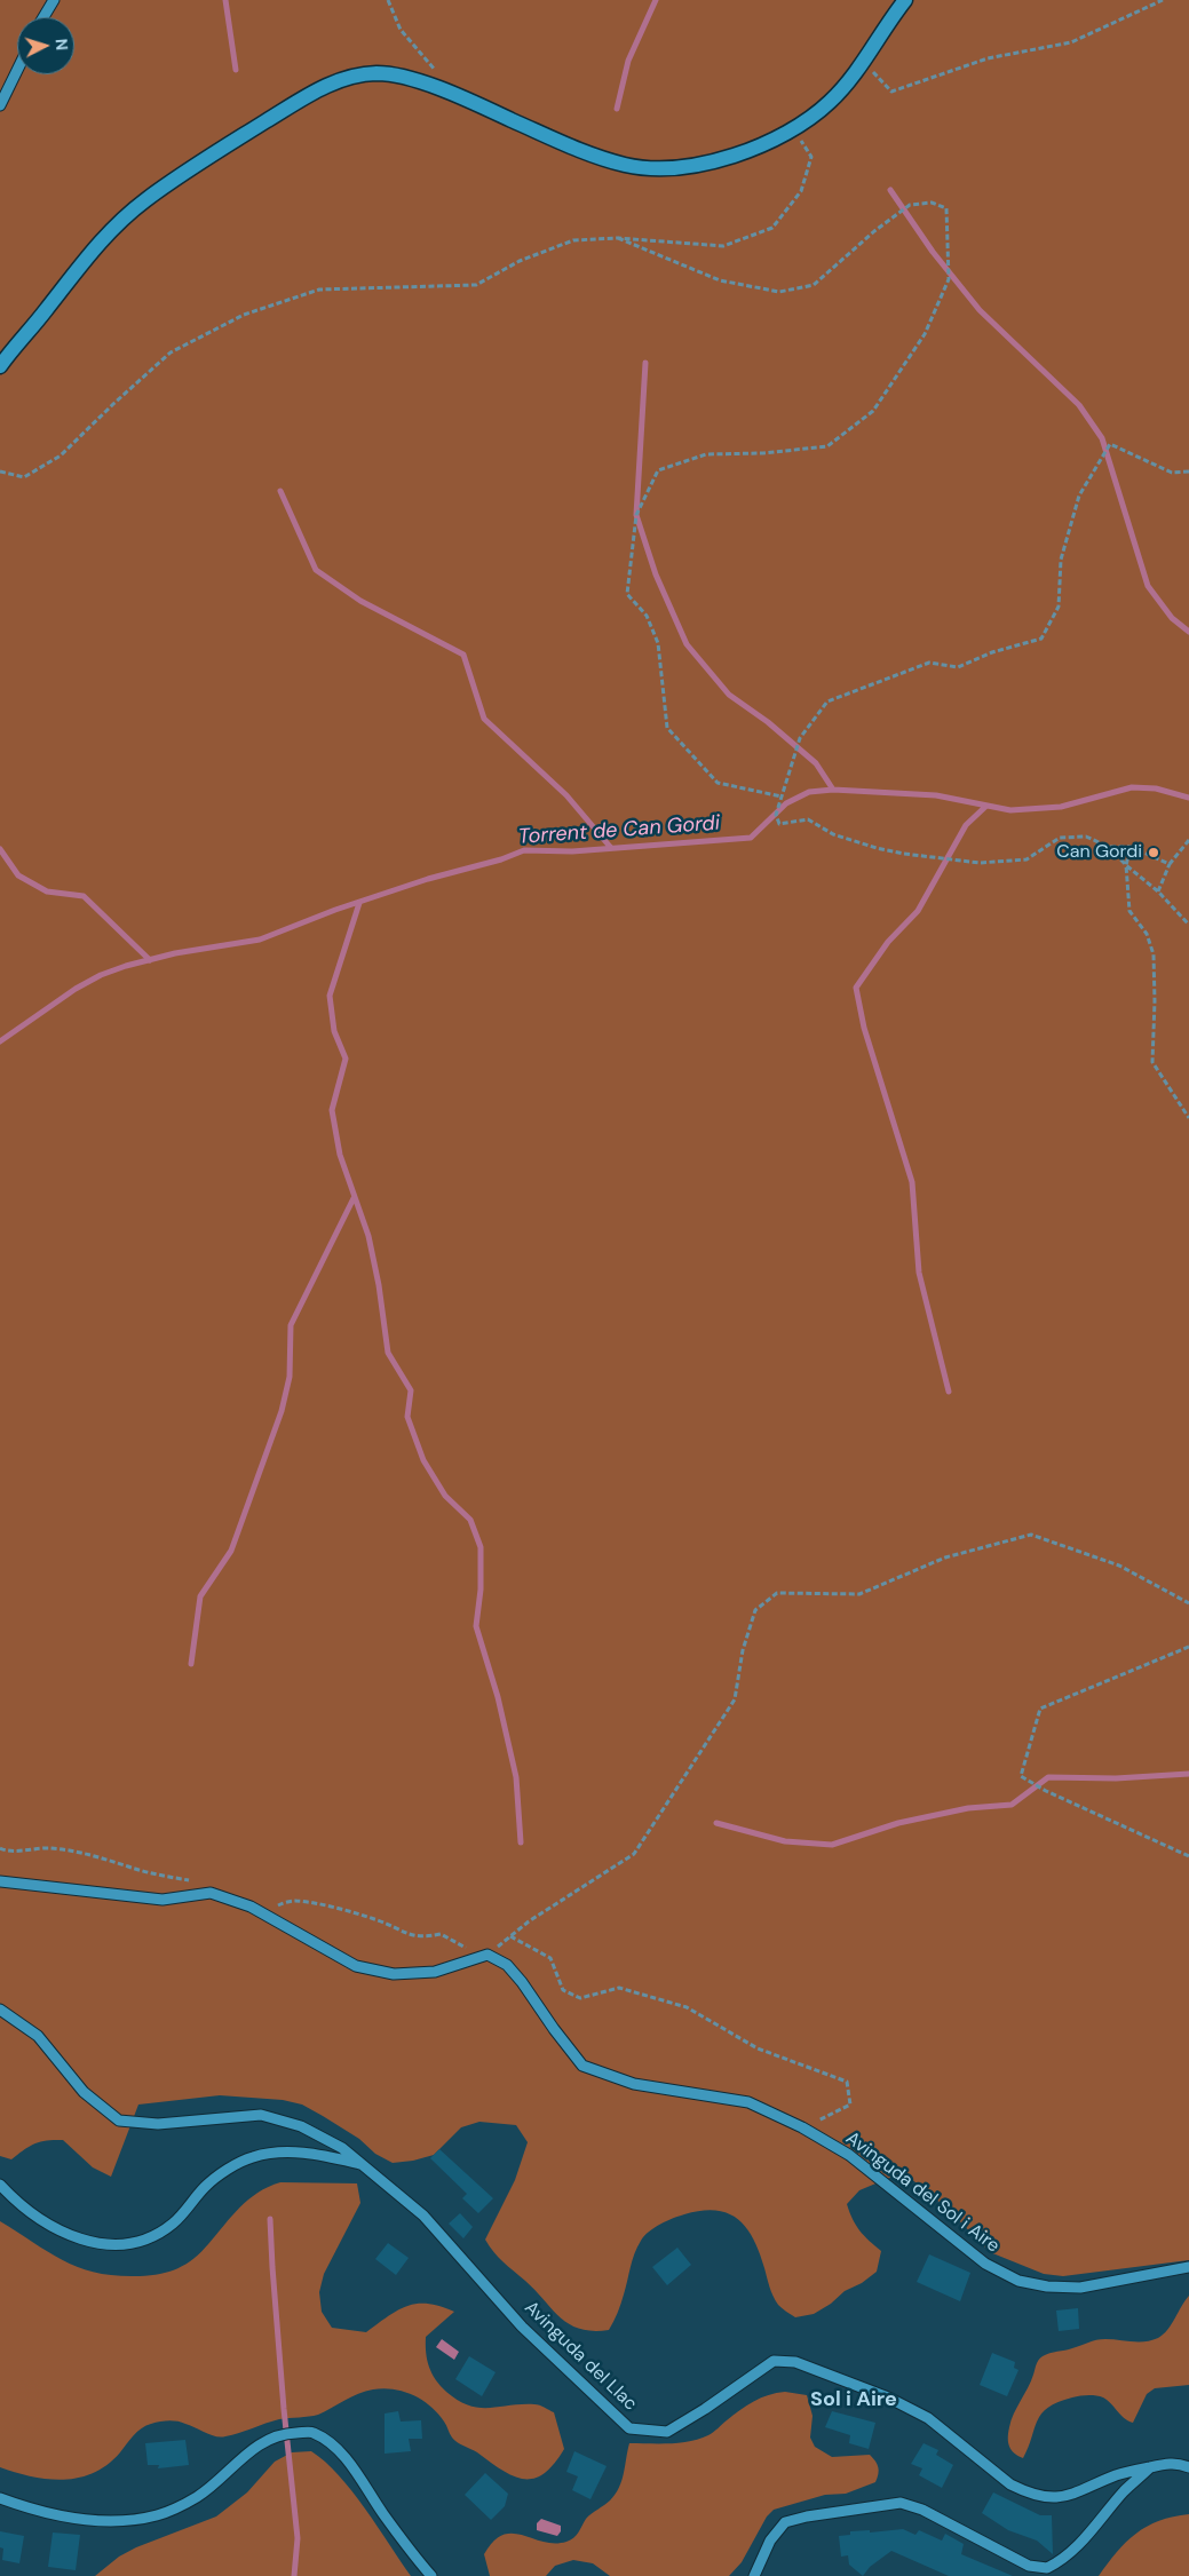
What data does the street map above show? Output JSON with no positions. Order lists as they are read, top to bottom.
{
  "streets": {
    "street": ["Avinguda del Sol i Aire", "Avinguda del Llac"]
  },
  "districts": ["Sol i Aire"],
  "water": ["Torrent de Can Gordi"],
  "places": ["Can Gordi"],
  "north": "right"
}
